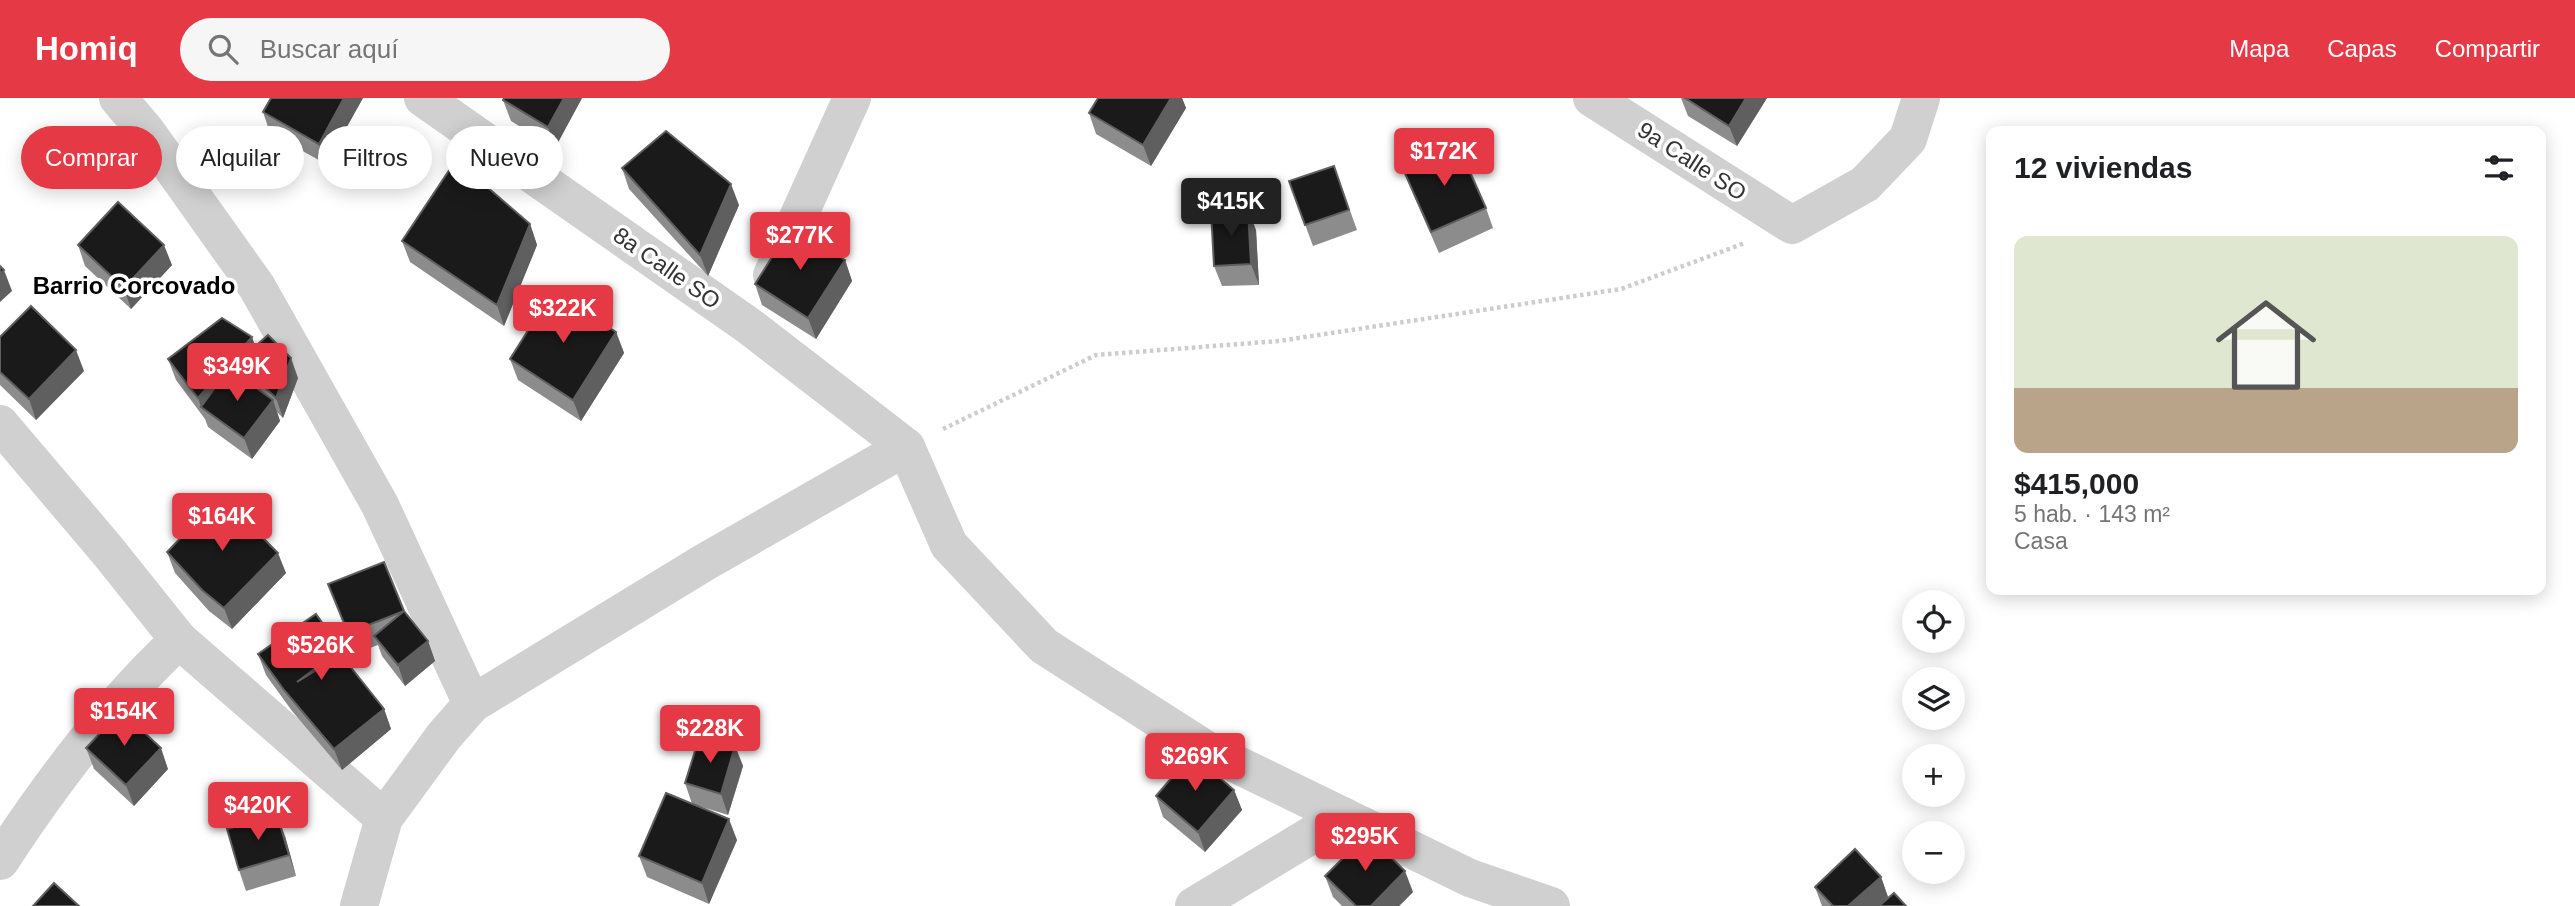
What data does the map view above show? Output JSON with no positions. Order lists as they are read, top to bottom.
{
  "streets": {
    "street": ["9a Calle SO", "8a Calle SO"]
  },
  "districts": ["Barrio Corcovado"],
  "page": {
    "header": "Homiq",
    "search": "Buscar aquí",
    "nav": ["Mapa", "Capas", "Compartir"],
    "chip": [
      "Comprar",
      "Alquilar",
      "Filtros",
      "Nuevo"
    ],
    "heading": "12 viviendas",
    "price": [
      "$172K",
      "$415K",
      "$277K",
      "$322K",
      "$349K",
      "$164K",
      "$526K",
      "$154K",
      "$228K",
      "$269K",
      "$420K",
      "$295K"
    ],
    "list": [
      {
        "name": "$415,000",
        "note": "5 hab. · 143 m² · Casa"
      }
    ],
    "map_buttons": ["+", "−"]
  }
}
